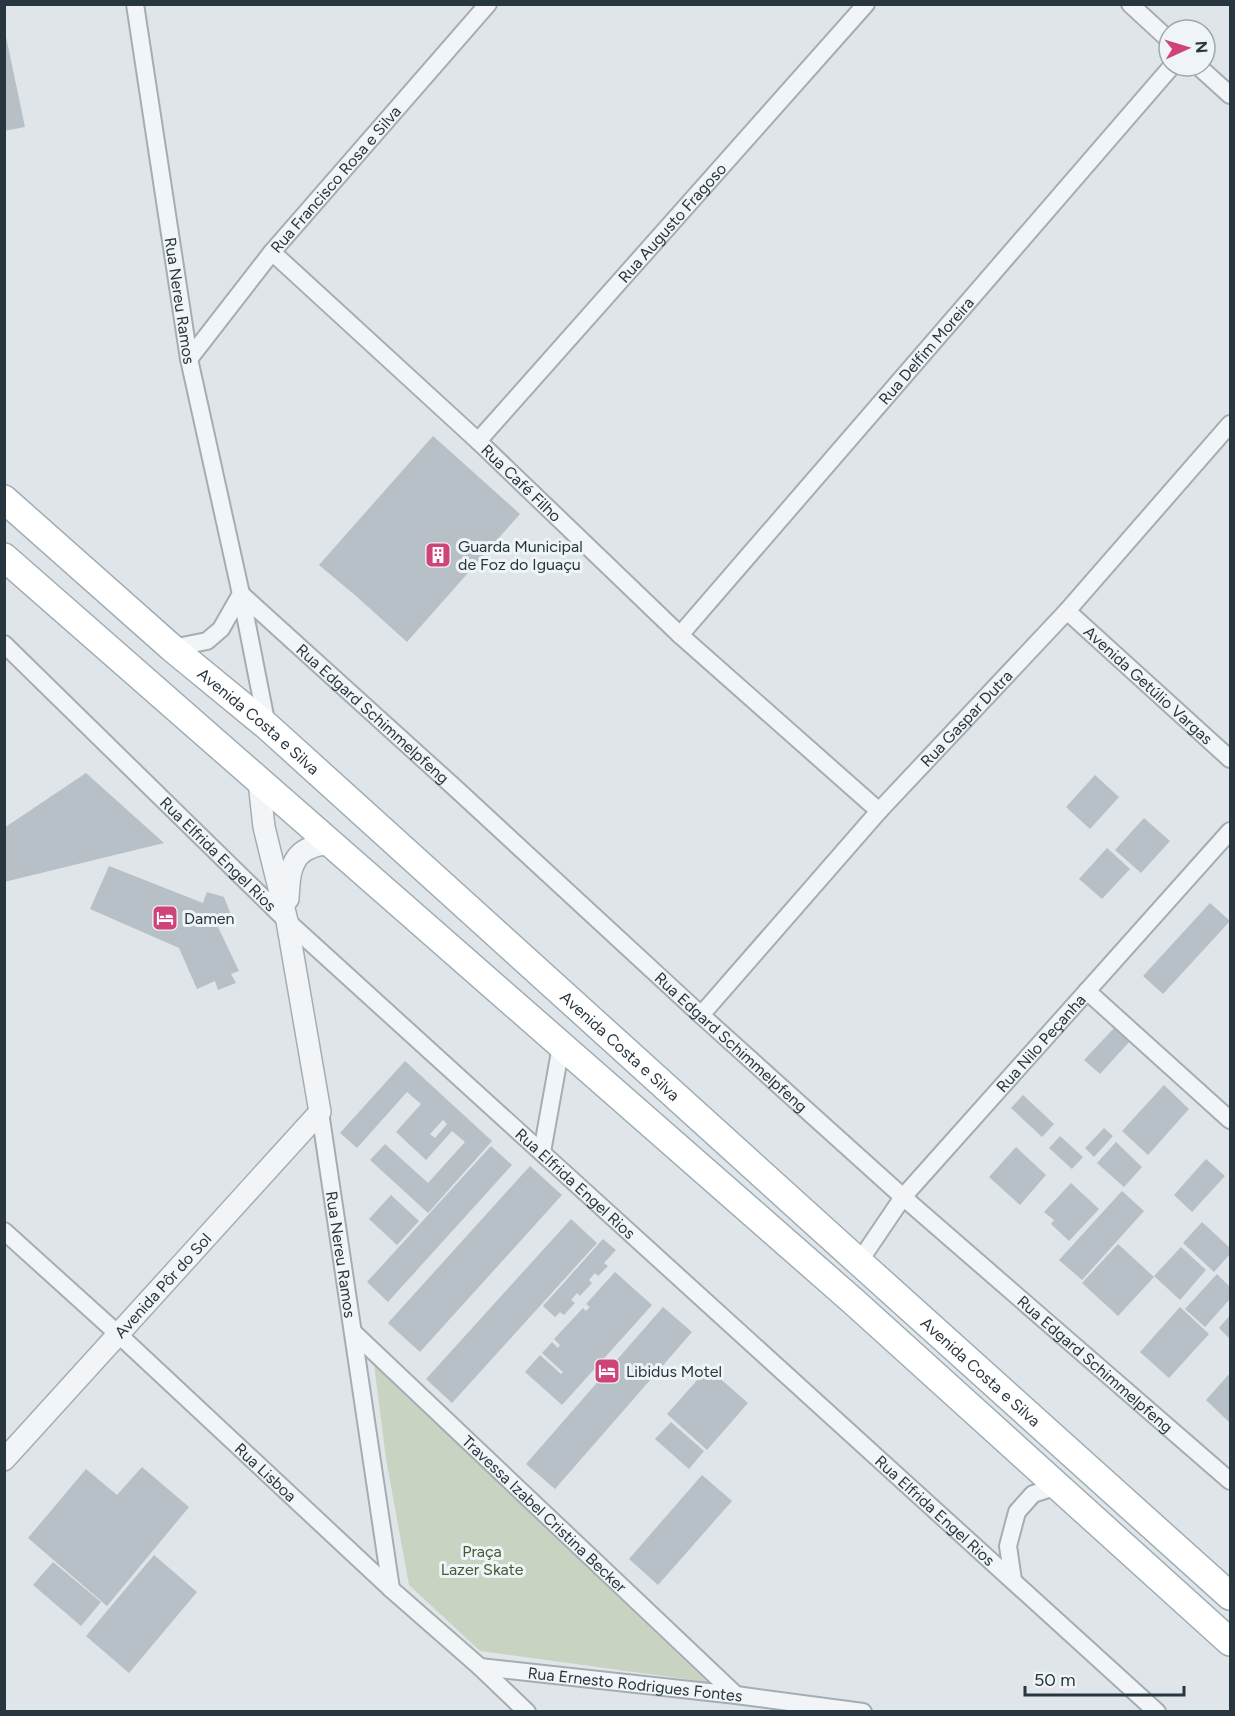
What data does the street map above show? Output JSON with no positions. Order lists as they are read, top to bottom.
{
  "streets": {
    "main road": ["Avenida Costa e Silva"],
    "street": [
      "Rua Francisco Rosa e Silva",
      "Rua Augusto Fragoso",
      "Rua Nereu Ramos",
      "Rua Delfim Moreira",
      "Rua Café Filho",
      "Avenida Getúlio Vargas",
      "Rua Edgard Schimmelpfeng",
      "Rua Gaspar Dutra",
      "Rua Elfrida Engel Rios",
      "Rua Nilo Peçanha",
      "Avenida Pôr do Sol",
      "Rua Lisboa",
      "Travessa Izabel Cristina Becker",
      "Rua Ernesto Rodrigues Fontes"
    ]
  },
  "crossings": [
    ["Rua Francisco Rosa e Silva", "Rua Nereu Ramos"],
    ["Rua Francisco Rosa e Silva", "Rua Café Filho"],
    ["Rua Augusto Fragoso", "Rua Café Filho"],
    ["Rua Nereu Ramos", "Rua Edgard Schimmelpfeng"],
    ["Rua Nereu Ramos", "Avenida Costa e Silva"],
    ["Rua Nereu Ramos", "Rua Elfrida Engel Rios"],
    ["Rua Nereu Ramos", "Avenida Pôr do Sol"],
    ["Rua Nereu Ramos", "Rua Lisboa"],
    ["Rua Nereu Ramos", "Travessa Izabel Cristina Becker"],
    ["Rua Delfim Moreira", "Rua Café Filho"],
    ["Rua Café Filho", "Rua Gaspar Dutra"],
    ["Avenida Getúlio Vargas", "Rua Gaspar Dutra"],
    ["Rua Edgard Schimmelpfeng", "Rua Gaspar Dutra"],
    ["Rua Edgard Schimmelpfeng", "Rua Nilo Peçanha"],
    ["Avenida Costa e Silva", "Rua Nilo Peçanha"],
    ["Avenida Pôr do Sol", "Rua Lisboa"],
    ["Rua Lisboa", "Rua Ernesto Rodrigues Fontes"],
    ["Travessa Izabel Cristina Becker", "Rua Ernesto Rodrigues Fontes"]
  ],
  "parks": ["Praça Lazer Skate"],
  "places": {
    "building": ["Guarda Municipal de Foz do Iguaçu"],
    "hotel": ["Damen", "Libidus Motel"]
  },
  "scale_bar": "50 m",
  "north": "right"
}
